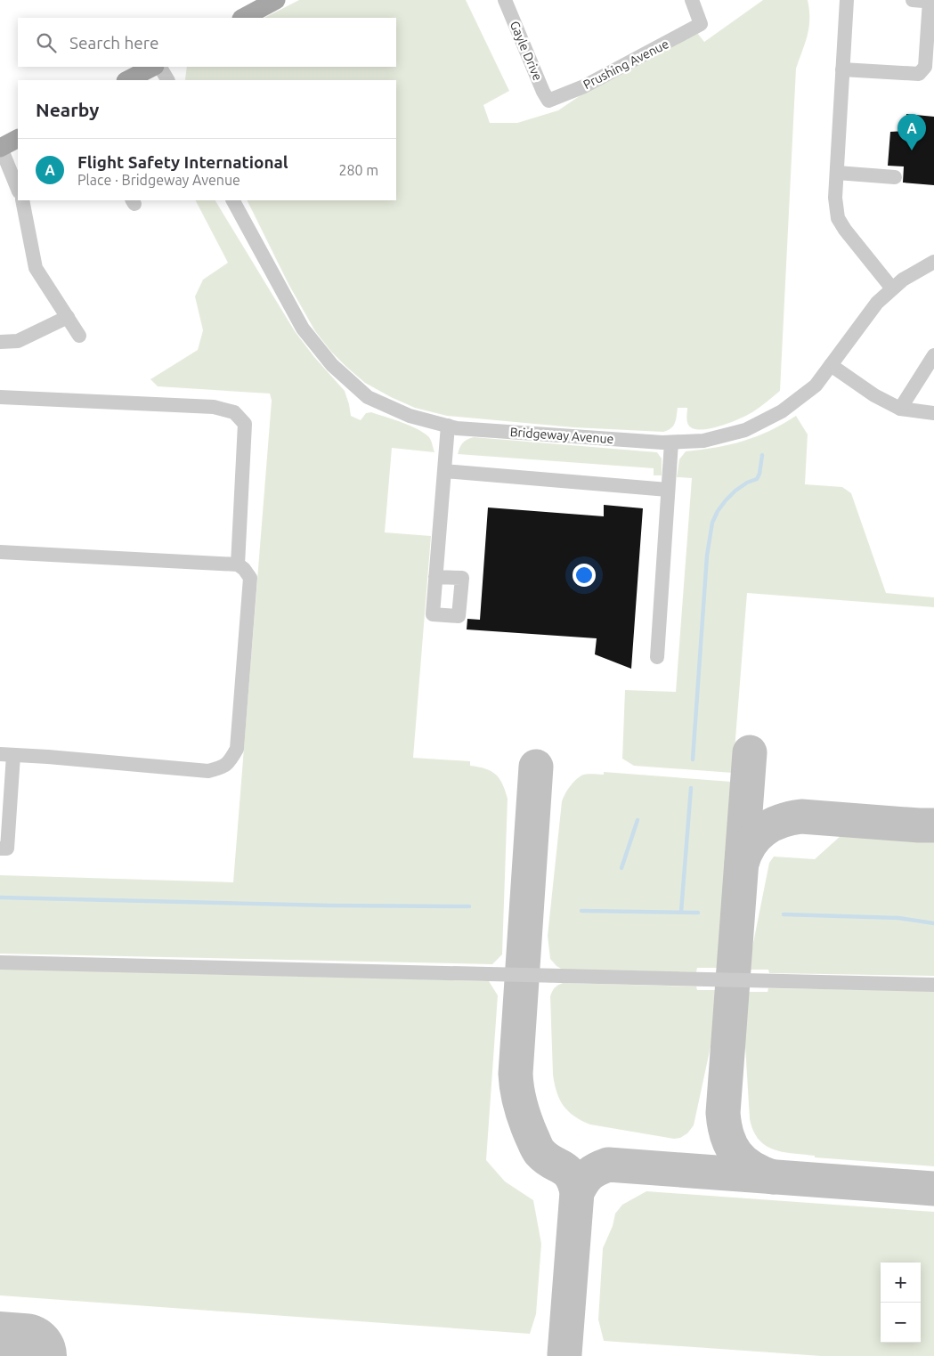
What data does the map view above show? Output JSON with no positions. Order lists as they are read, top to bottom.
{
  "streets": {
    "street": ["Gayle Drive", "Prushing Avenue", "Bridgeway Avenue"]
  },
  "crossings": [
    ["Gayle Drive", "Prushing Avenue"]
  ],
  "page": {
    "search": "Search here",
    "heading": "Nearby",
    "pins": "A",
    "list": [
      {
        "mark": "A",
        "name": "Flight Safety International",
        "note": "Place · Bridgeway Avenue",
        "value": "280 m"
      }
    ],
    "map_buttons": ["+", "−"]
  }
}
